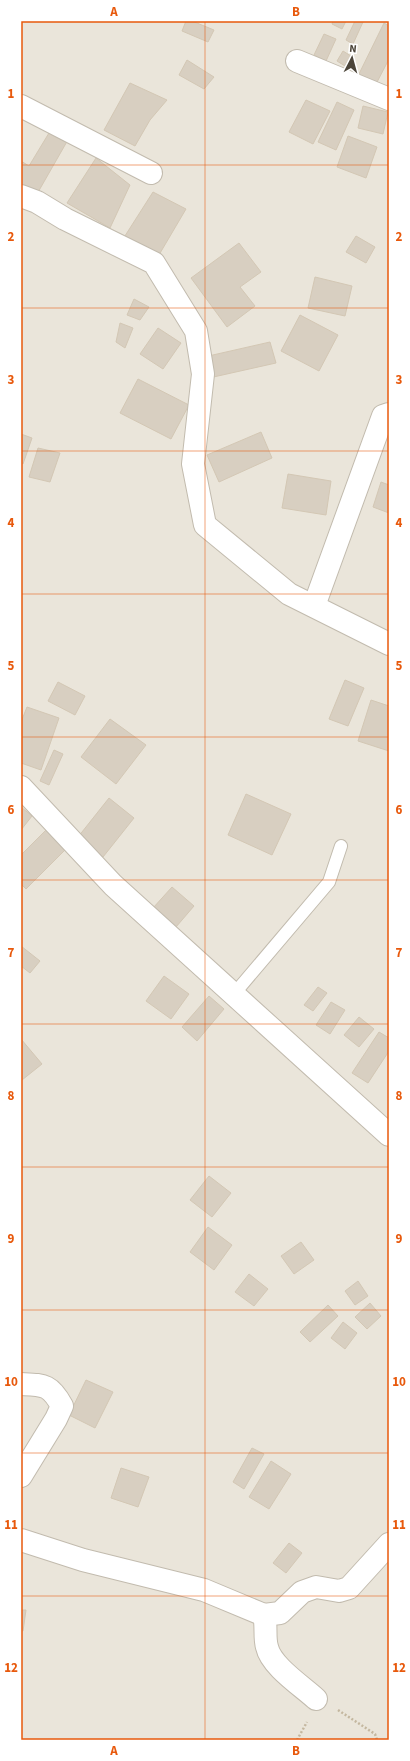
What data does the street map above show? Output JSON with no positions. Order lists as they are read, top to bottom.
{
  "north": "top",
  "grid": {
    "columns": ["A", "B"],
    "rows": [
      "1",
      "2",
      "3",
      "4",
      "5",
      "6",
      "7",
      "8",
      "9",
      "10",
      "11",
      "12"
    ]
  }
}
